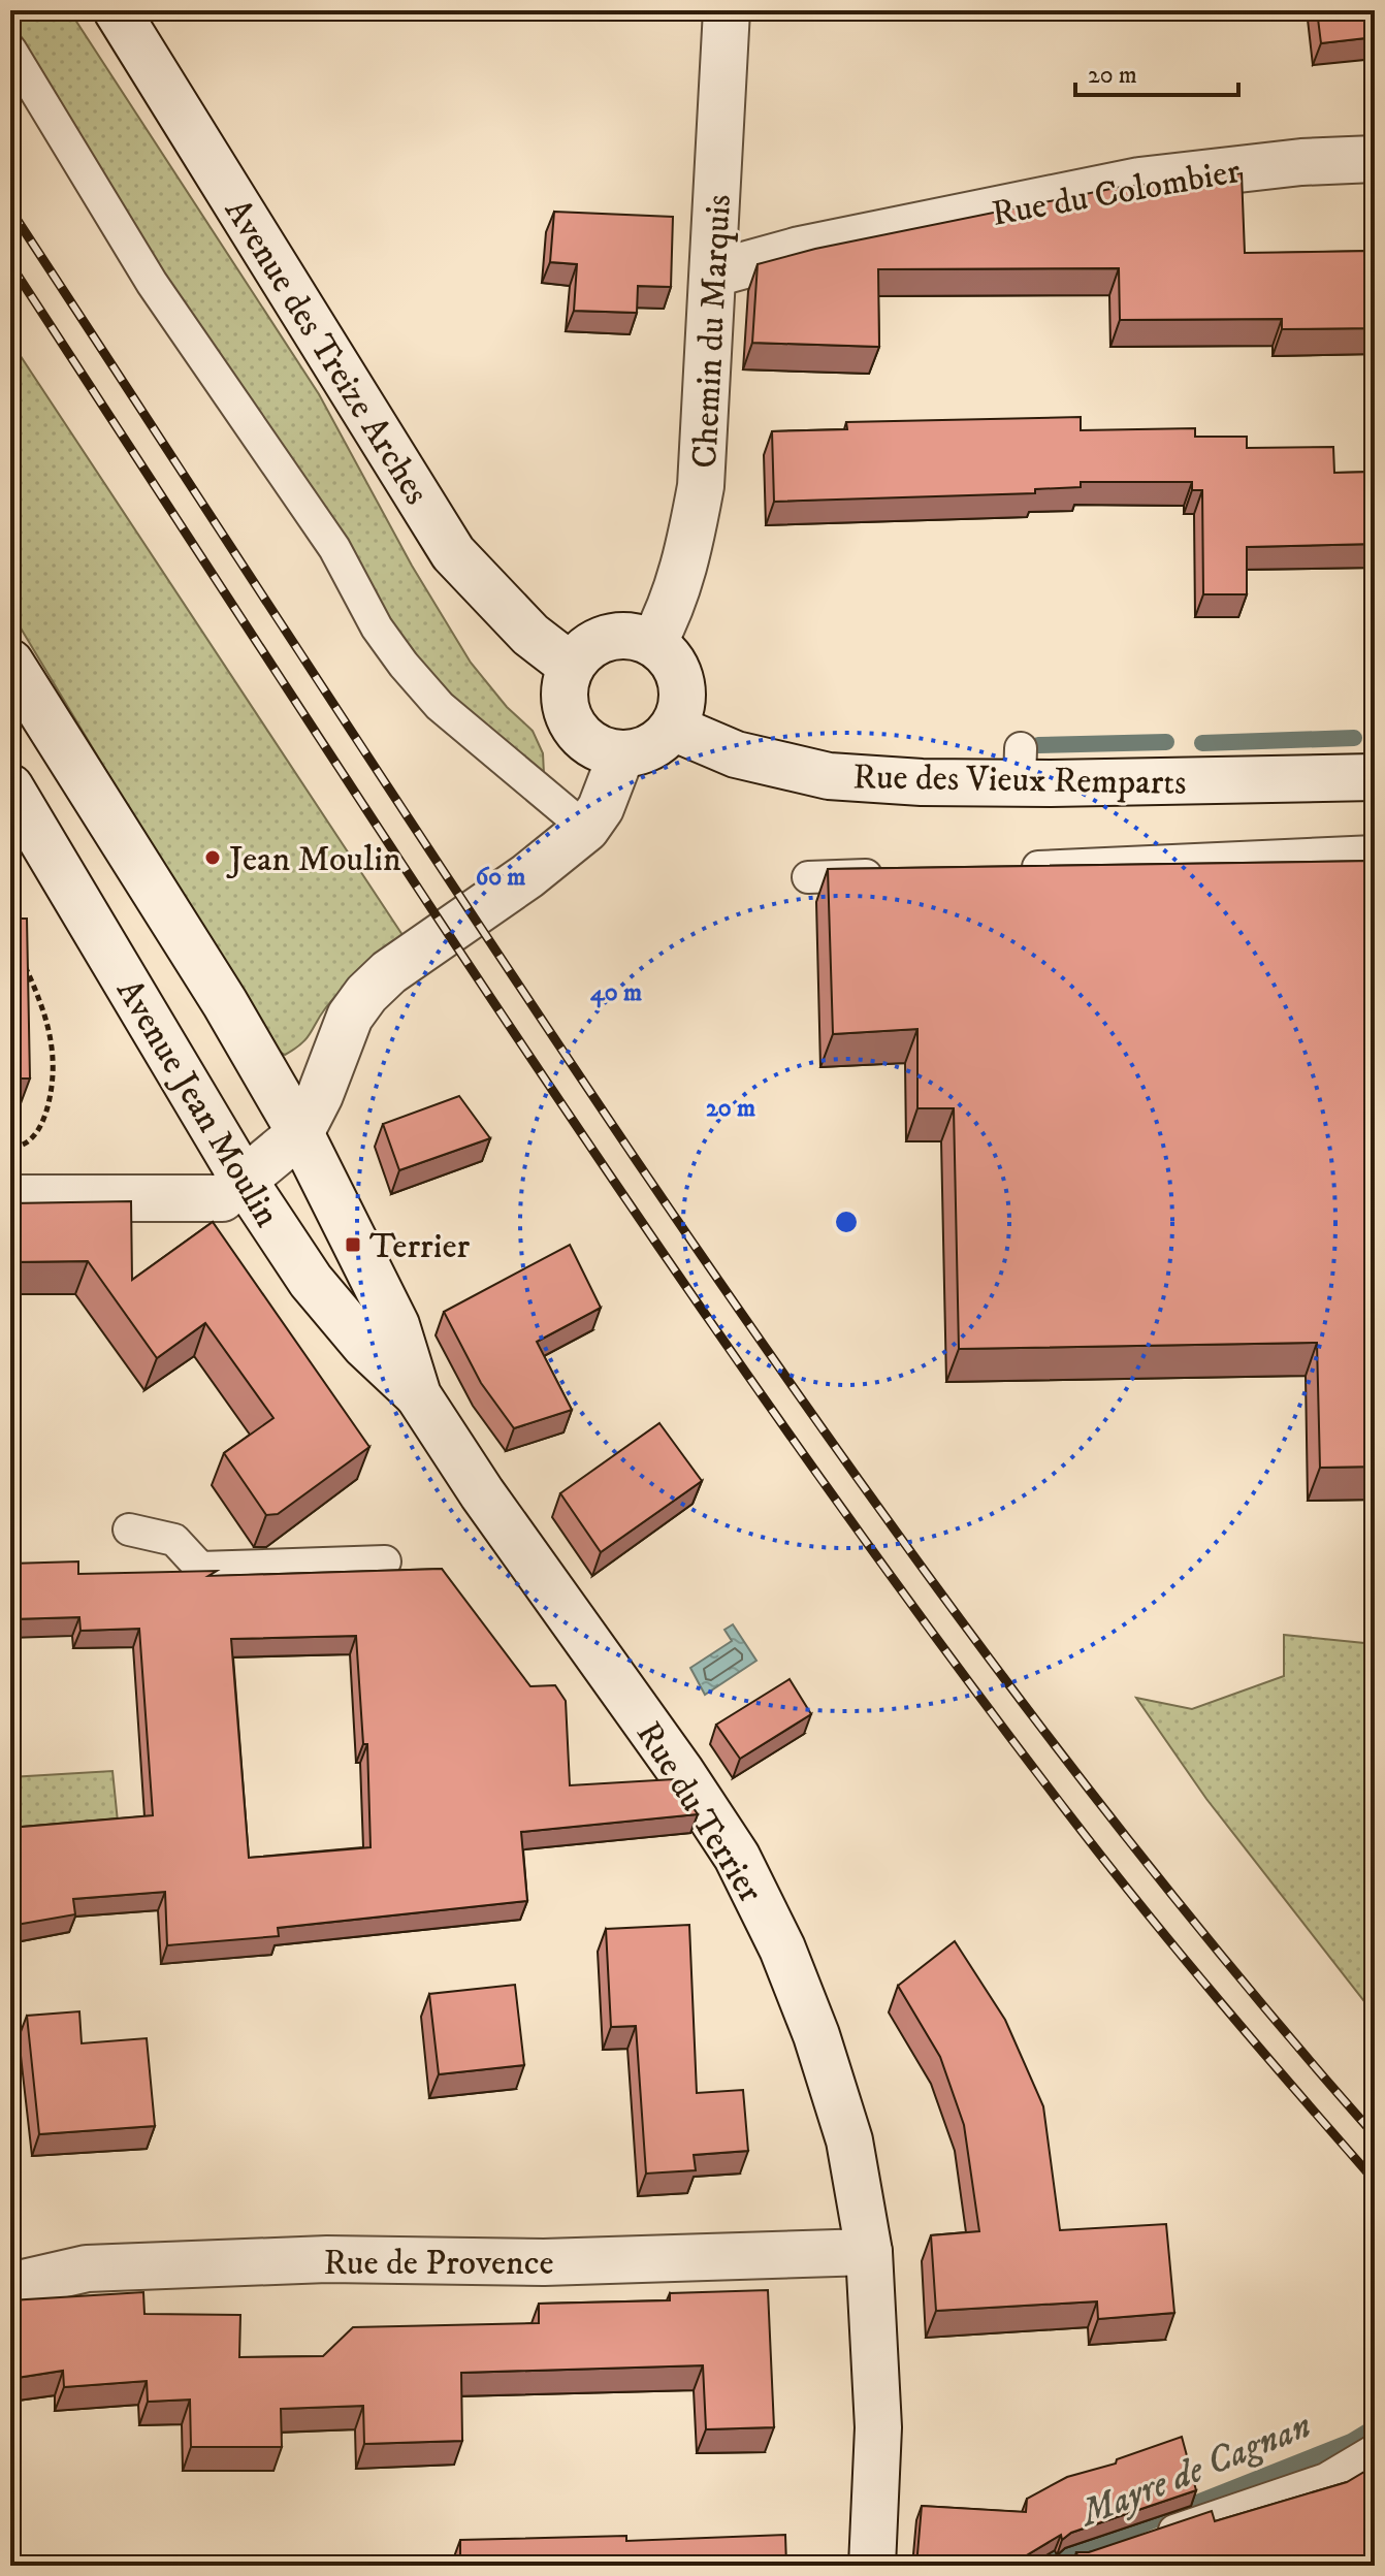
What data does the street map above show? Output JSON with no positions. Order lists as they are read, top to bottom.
{
  "streets": {
    "main road": [
      "Rue du Colombier",
      "Chemin du Marquis",
      "Avenue des Treize Arches",
      "Rue des Vieux Remparts",
      "Avenue Jean Moulin",
      "Rue du Terrier",
      "Rue de Provence"
    ]
  },
  "crossings": [
    ["Rue du Colombier", "Chemin du Marquis"],
    ["Chemin du Marquis", "Avenue des Treize Arches"],
    ["Chemin du Marquis", "Rue des Vieux Remparts"],
    ["Avenue des Treize Arches", "Rue des Vieux Remparts"],
    ["Avenue Jean Moulin", "Rue du Terrier"],
    ["Rue du Terrier", "Rue de Provence"]
  ],
  "water": ["Mayre de Cagnan"],
  "places": {
    "other": ["Jean Moulin"],
    "transit": ["Terrier"]
  },
  "scale_bar": "20 m",
  "rings": ["60 m", "40 m", "20 m"]
}
